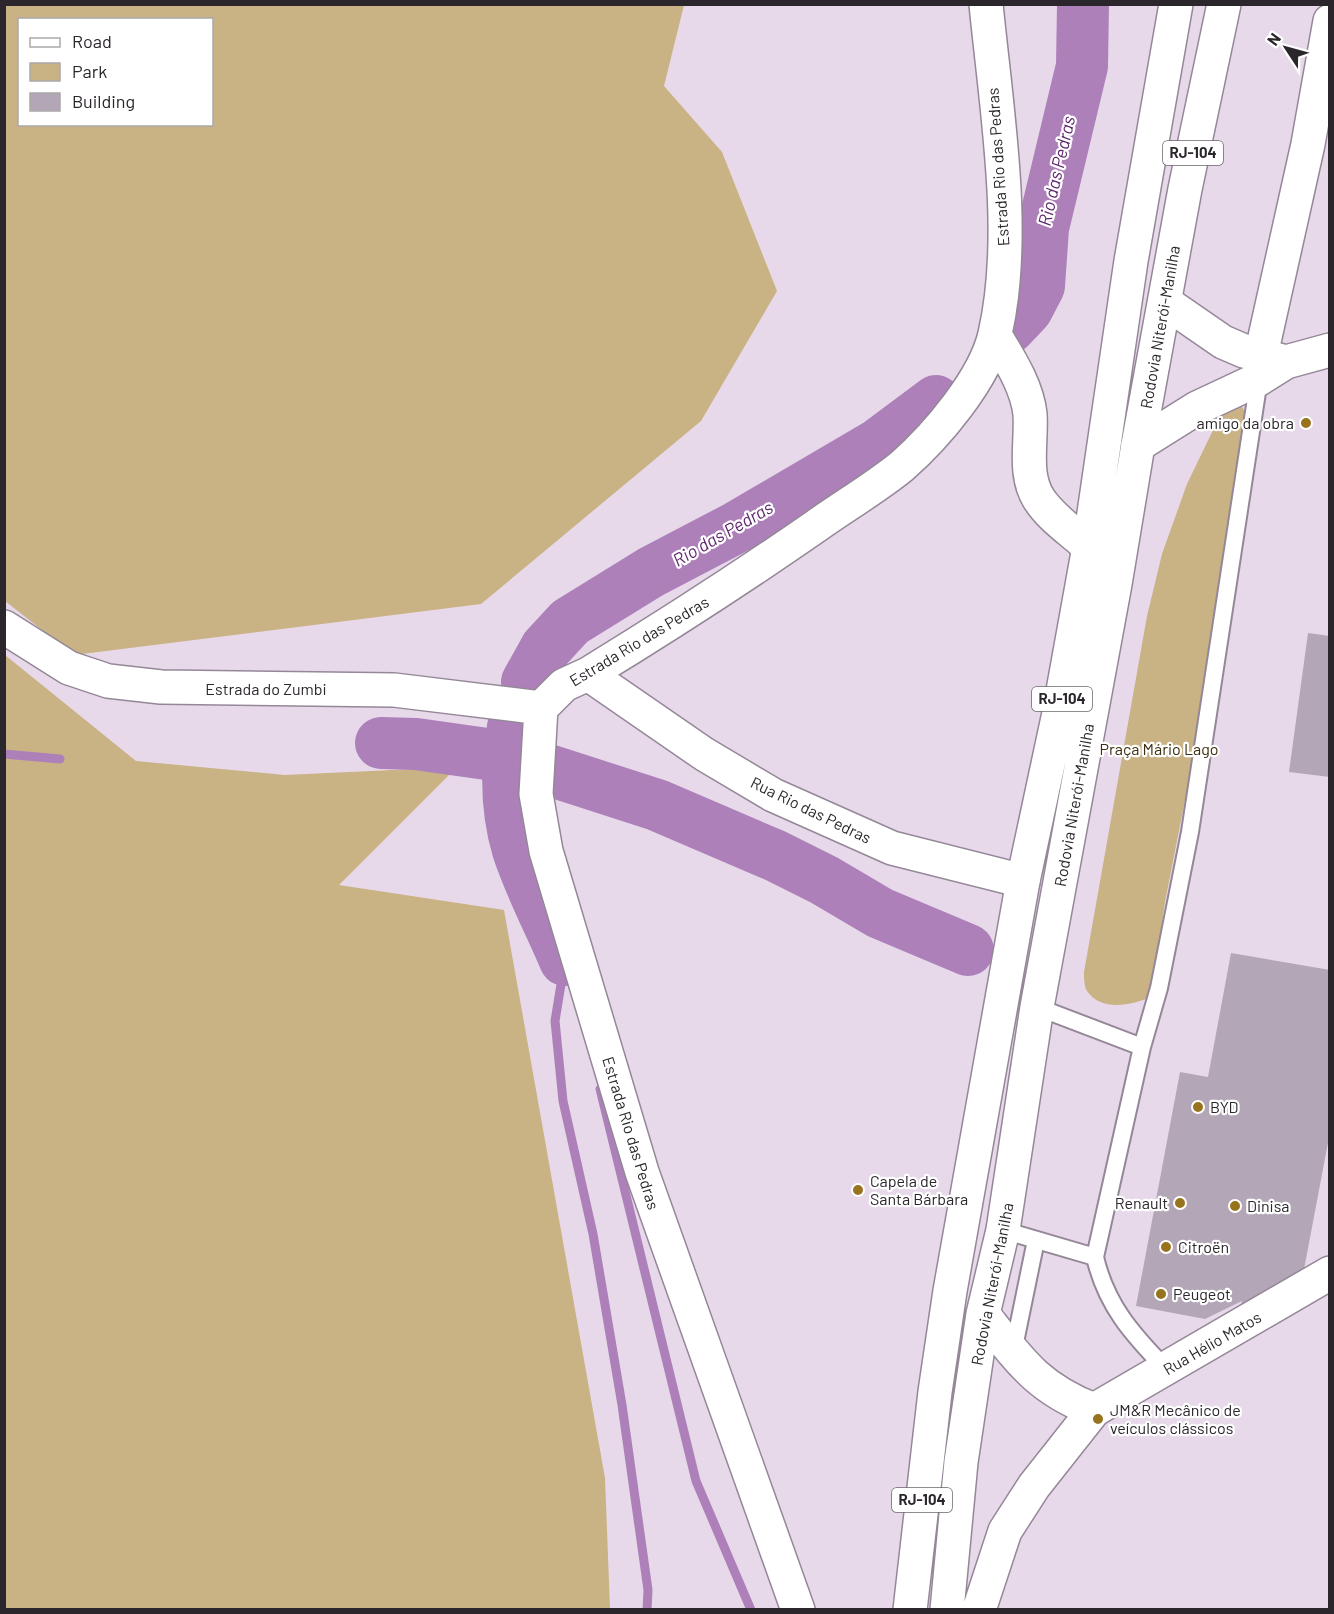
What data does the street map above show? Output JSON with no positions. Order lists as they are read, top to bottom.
{
  "streets": {
    "main road": [
      "RJ-104",
      "Estrada Rio das Pedras",
      "Rodovia Niterói-Manilha",
      "Estrada do Zumbi",
      "Rua Rio das Pedras",
      "Rua Hélio Matos"
    ]
  },
  "crossings": [
    ["Estrada Rio das Pedras", "Estrada do Zumbi"],
    ["Estrada Rio das Pedras", "Rua Rio das Pedras"],
    ["Rodovia Niterói-Manilha", "Rua Rio das Pedras"]
  ],
  "water": ["Rio das Pedras"],
  "parks": ["Praça Mário Lago"],
  "places": [
    "amigo da obra",
    "BYD",
    "Capela de Santa Bárbara",
    "Renault",
    "Dinisa",
    "Citroën",
    "Peugeot",
    "JM&R Mecânico de veículos clássicos"
  ],
  "legend": ["Road", "Park", "Building"],
  "north": "top left"
}
